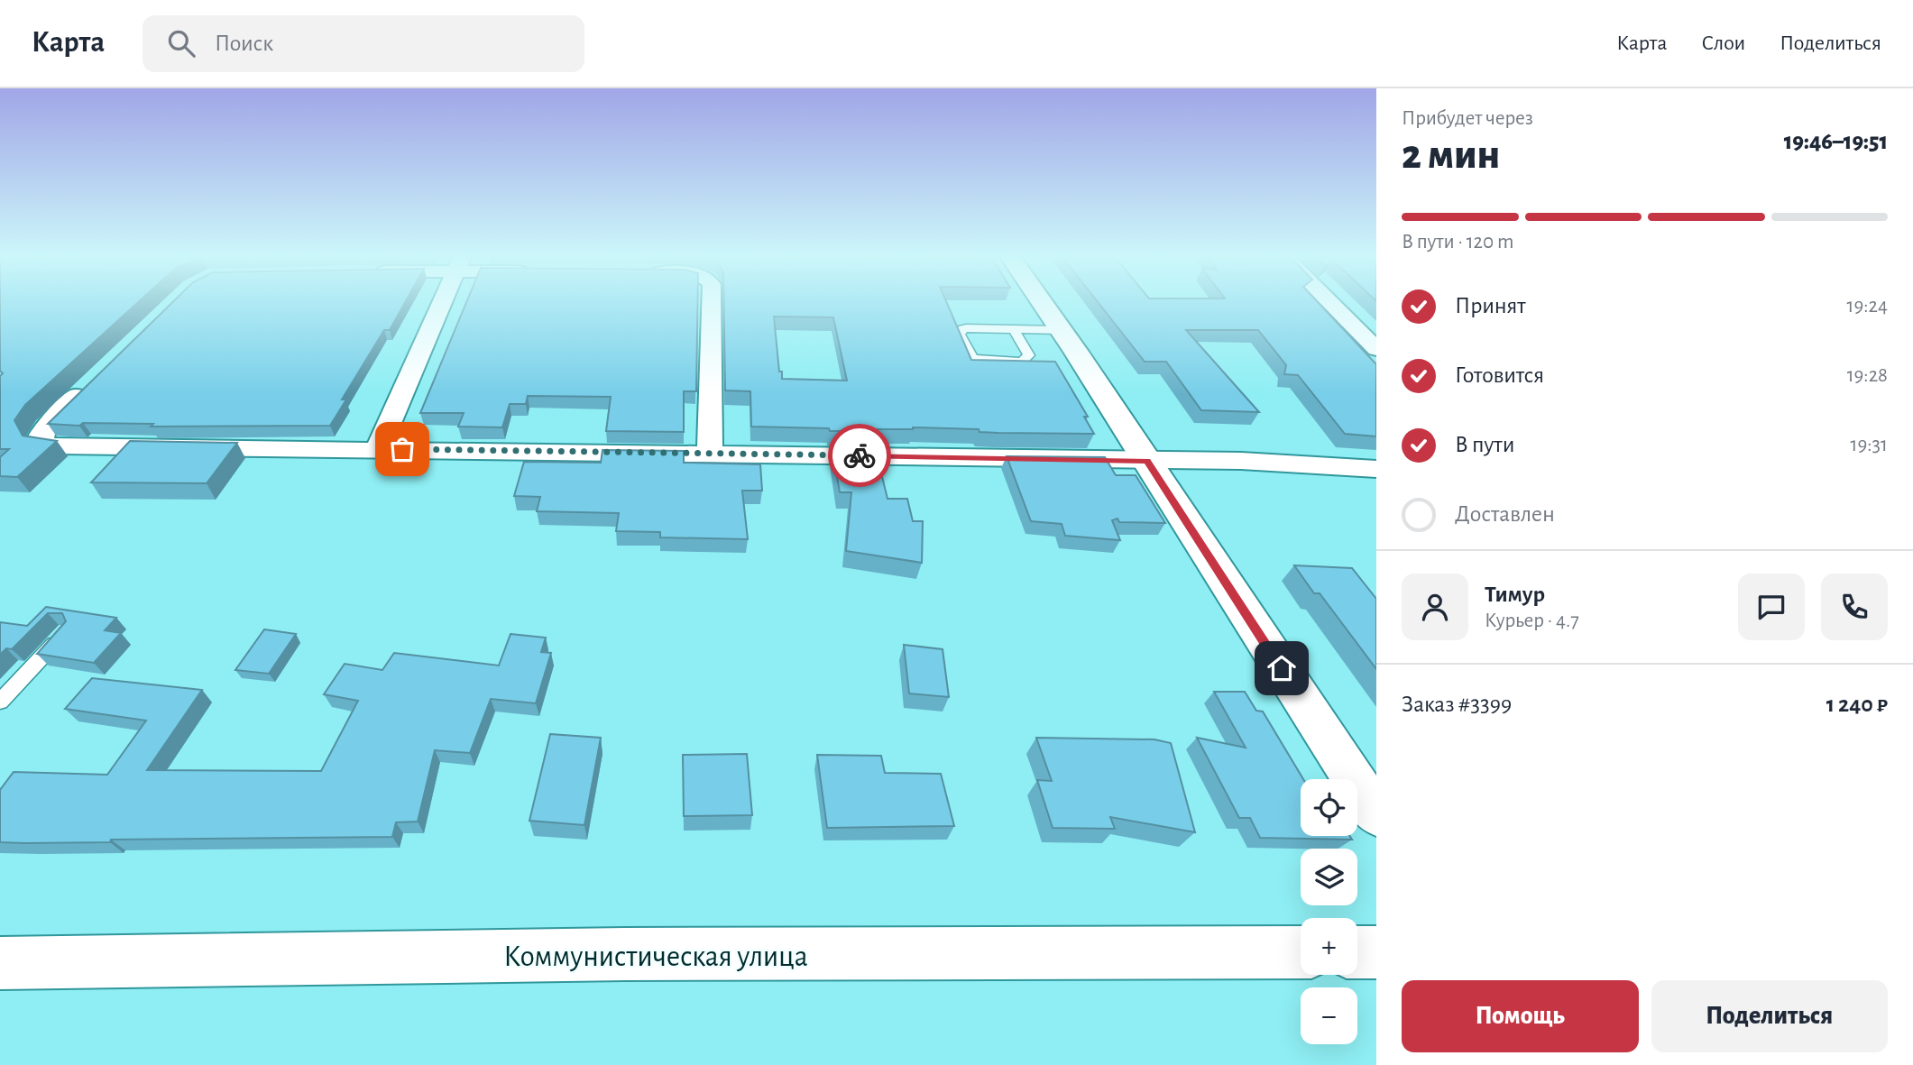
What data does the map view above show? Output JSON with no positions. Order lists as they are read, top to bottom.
{
  "streets": {
    "main road": ["Коммунистическая улица"]
  },
  "page": {
    "header": "Карта",
    "search": "Поиск",
    "nav": ["Карта", "Слои", "Поделиться"],
    "heading": ["2 мин", "Прибудет через", "19:46–19:51"],
    "panel": [
      "Тимур",
      "Курьер · 4.7",
      "Заказ #3399",
      "1 240 ₽"
    ],
    "bar": "В пути · 120 m",
    "list": [
      ["Принят", "19:24"],
      ["Готовится", "19:28"],
      ["В пути", "19:31"],
      "Доставлен"
    ],
    "map_buttons": ["+", "−"],
    "buttons": ["Помощь", "Поделиться"]
  }
}
